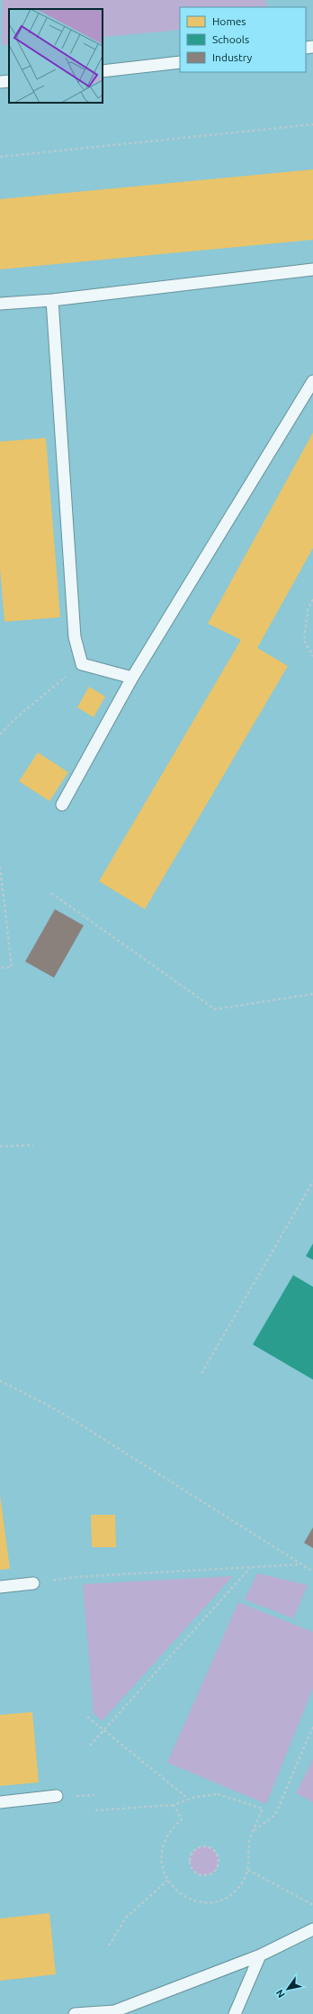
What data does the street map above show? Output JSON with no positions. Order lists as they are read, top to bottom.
{
  "legend": ["Homes", "Schools", "Industry"],
  "north": "bottom left"
}
